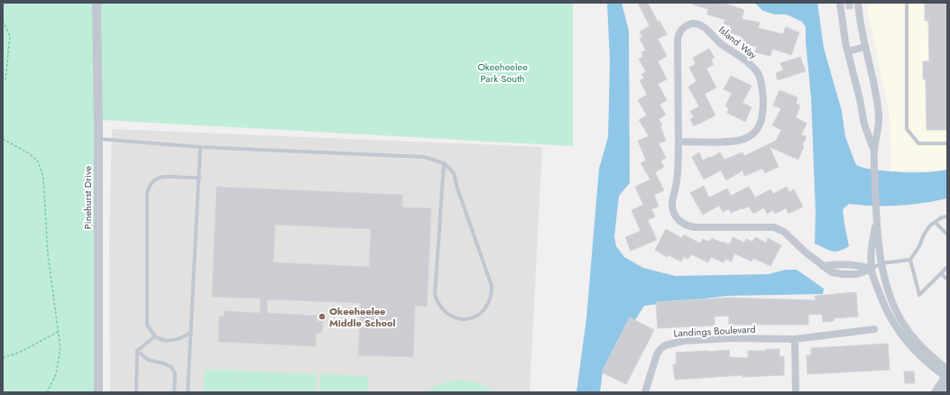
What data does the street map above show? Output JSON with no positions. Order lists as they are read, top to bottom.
{
  "streets": {
    "street": ["Island Way", "Pinehurst Drive", "Landings Boulevard"]
  },
  "parks": ["Okeeheelee Park South"],
  "places": ["Okeeheelee Middle School"]
}
